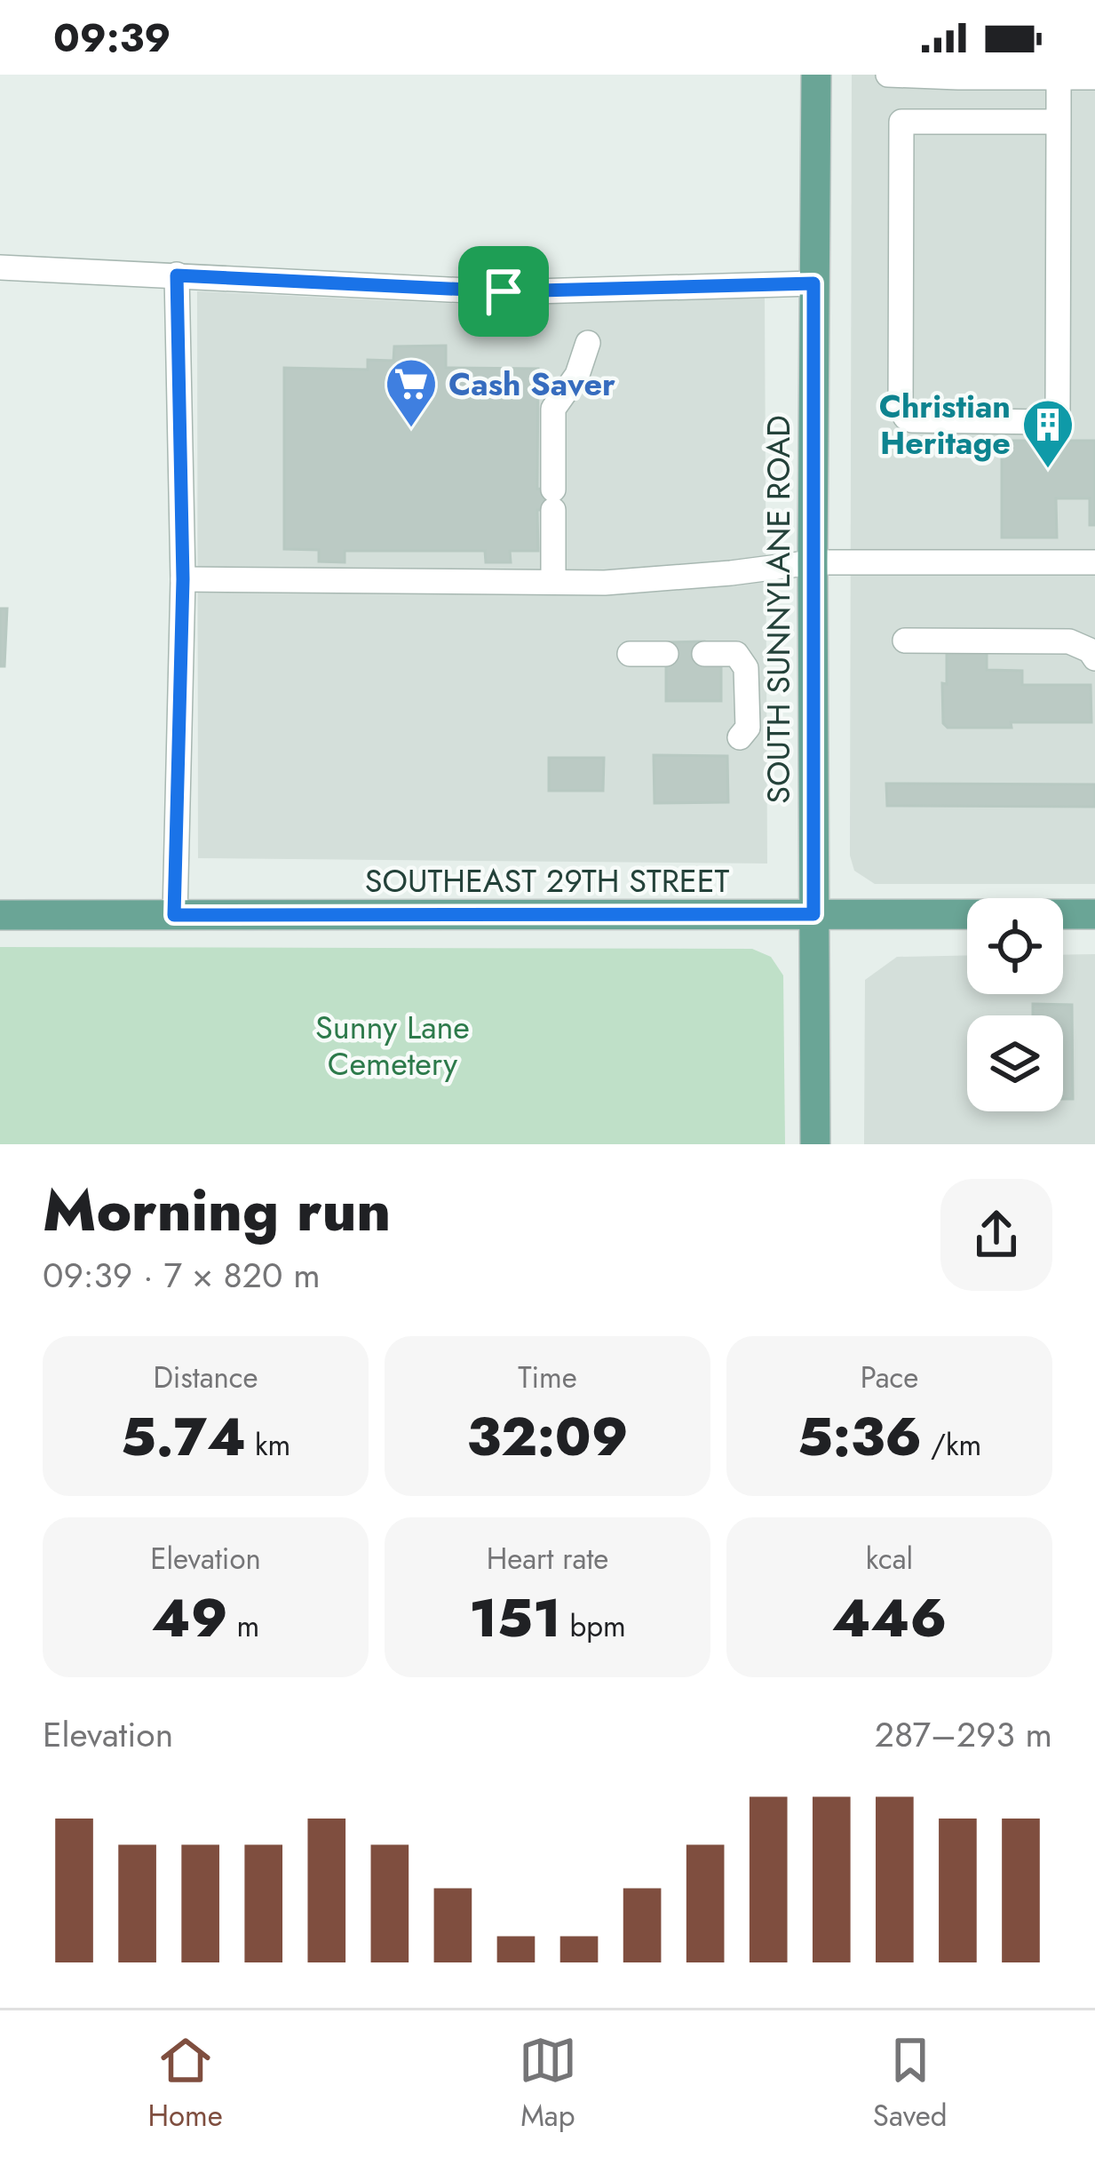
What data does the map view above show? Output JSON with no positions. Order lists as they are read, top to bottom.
{
  "streets": {
    "main road": ["SOUTH SUNNYLANE ROAD", "SOUTHEAST 29TH STREET"]
  },
  "crossings": [
    ["SOUTH SUNNYLANE ROAD", "SOUTHEAST 29TH STREET"]
  ],
  "parks": ["Sunny Lane Cemetery"],
  "places": {
    "supermarket": ["Cash Saver"],
    "building": ["Christian Heritage"]
  },
  "page": {
    "status": "09:39",
    "heading": ["Morning run", "09:39 · 7 × 820 m"],
    "stats": [
      ["Distance", "5.74 km"],
      ["Time", "32:09"],
      ["Pace", "5:36 /km"],
      ["Elevation", "49 m"],
      ["Heart rate", "151 bpm"],
      ["kcal", "446"]
    ],
    "chart": ["Elevation", "287–293 m"],
    "tabs": ["Home", "Map", "Saved"]
  }
}
